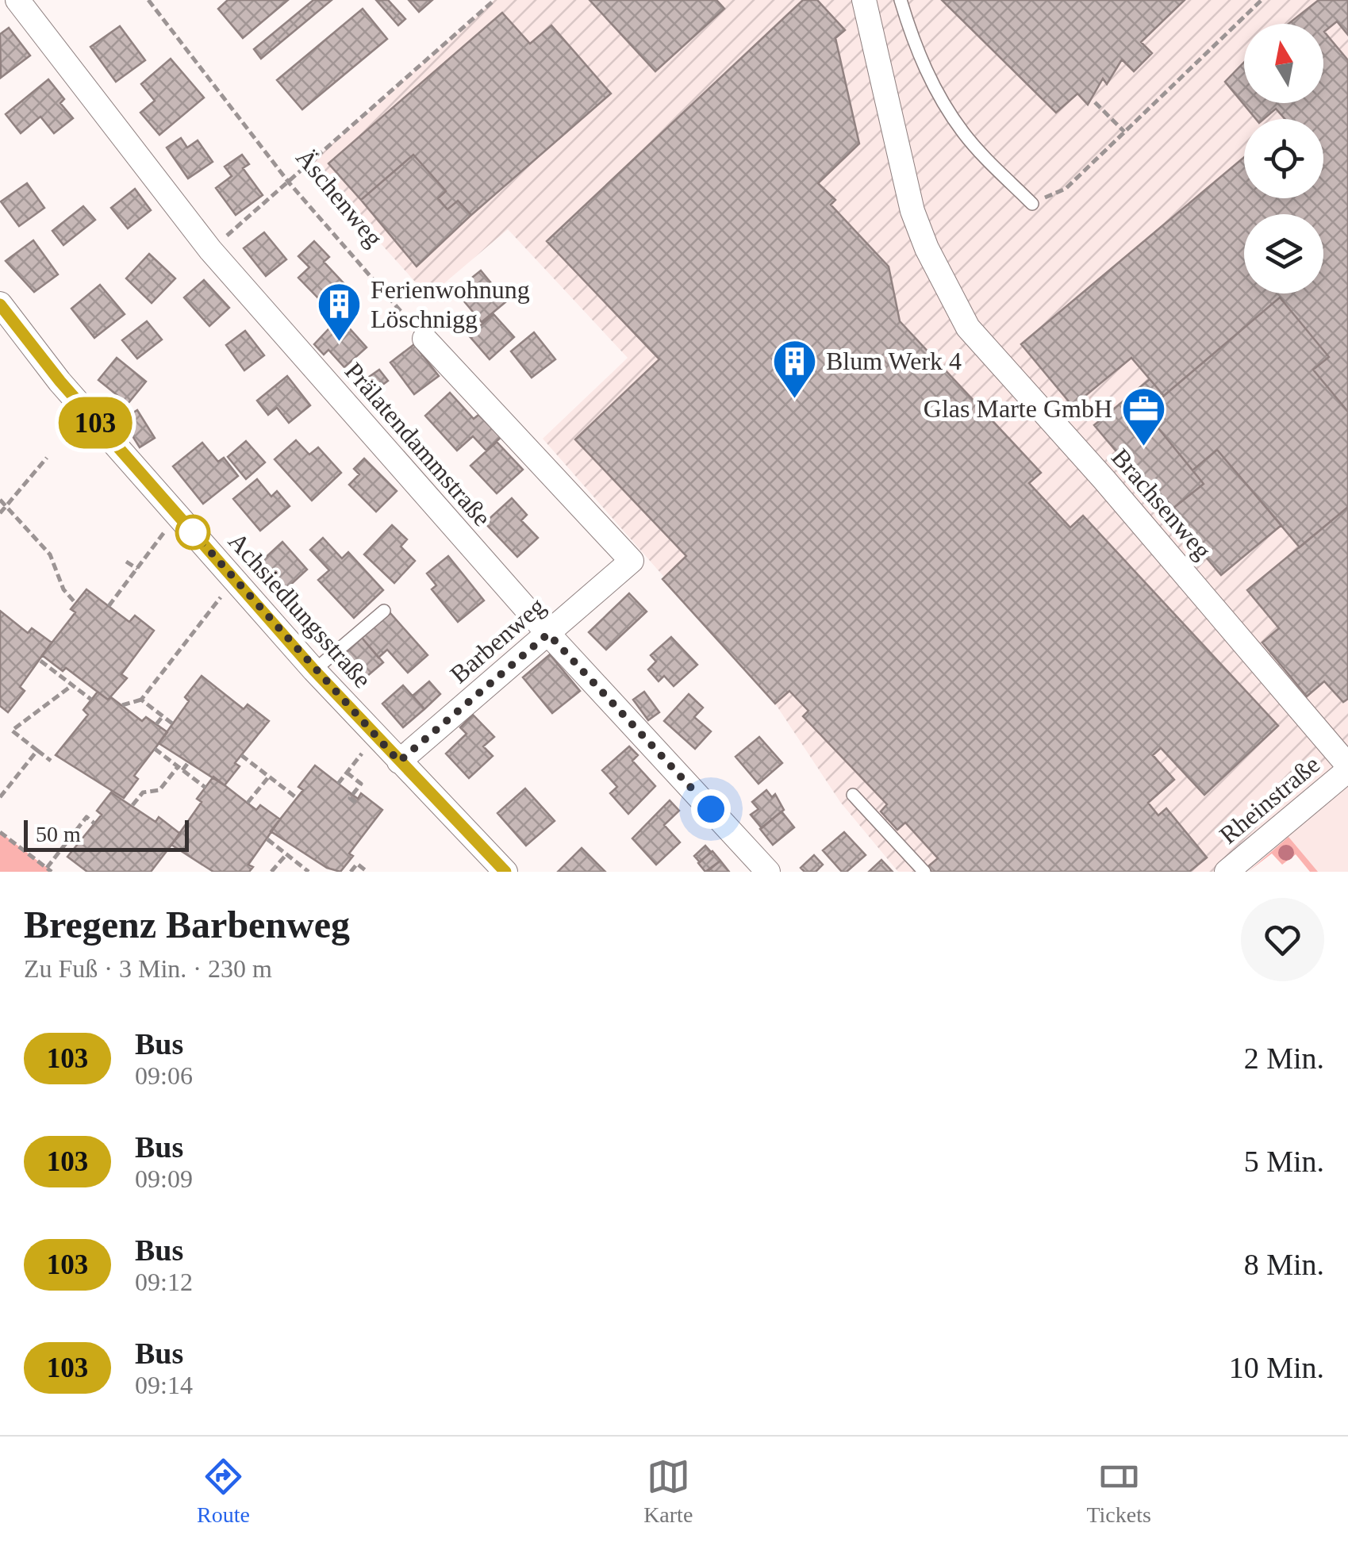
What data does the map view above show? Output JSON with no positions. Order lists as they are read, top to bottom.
{
  "streets": {
    "street": [
      "Prälatendammstraße",
      "Brachsenweg",
      "Achsiedlungsstraße",
      "Barbenweg",
      "Rheinstraße"
    ],
    "path": ["Äschenweg"]
  },
  "crossings": [
    ["Äschenweg", "Barbenweg"],
    ["Prälatendammstraße", "Barbenweg"],
    ["Brachsenweg", "Rheinstraße"],
    ["Achsiedlungsstraße", "Barbenweg"]
  ],
  "places": {
    "building": ["Ferienwohnung Löschnigg", "Blum Werk 4"],
    "office": ["Glas Marte GmbH"]
  },
  "lines": ["bus line 103"],
  "scale_bar": "50 m",
  "north": "top",
  "page": {
    "on_map": "103",
    "scale": "50 m",
    "heading": ["Bregenz Barbenweg", "Zu Fuß · 3 Min. · 230 m"],
    "list": [
      {
        "mark": "103",
        "name": "Bus",
        "note": "09:06",
        "value": "2 Min."
      },
      {
        "mark": "103",
        "name": "Bus",
        "note": "09:09",
        "value": "5 Min."
      },
      {
        "mark": "103",
        "name": "Bus",
        "note": "09:12",
        "value": "8 Min."
      },
      {
        "mark": "103",
        "name": "Bus",
        "note": "09:14",
        "value": "10 Min."
      }
    ],
    "tabs": ["Route", "Karte", "Tickets"]
  }
}
